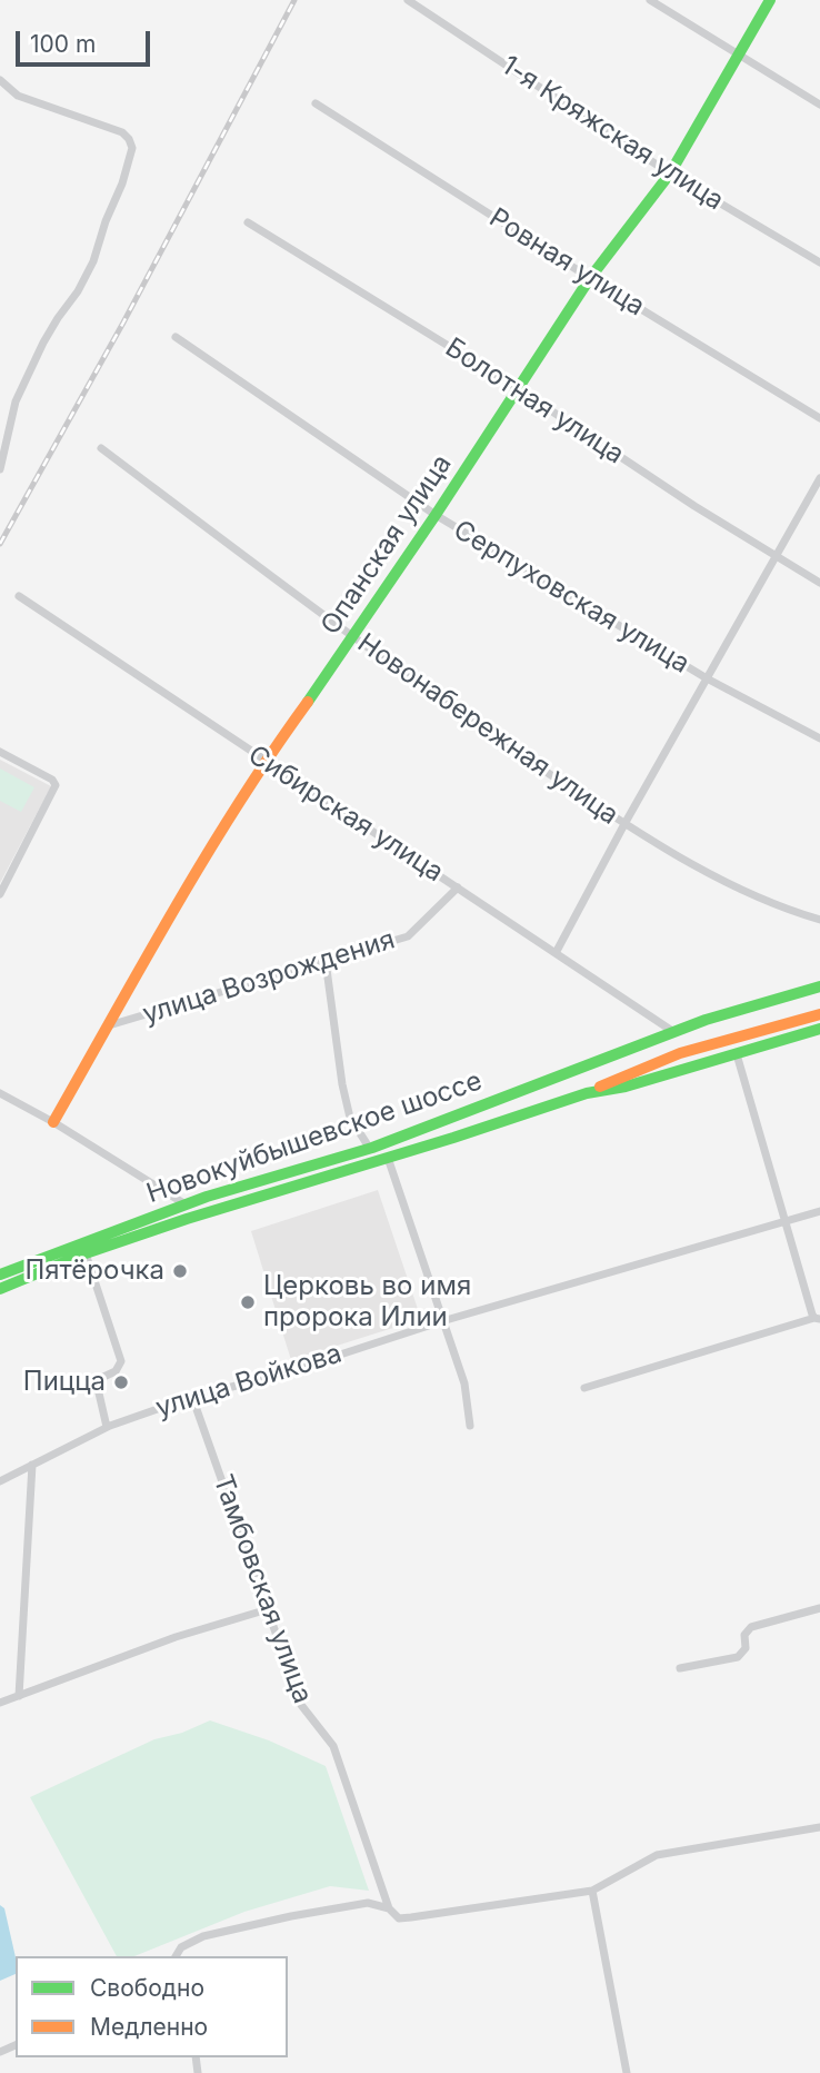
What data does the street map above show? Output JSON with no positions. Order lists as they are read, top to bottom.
{
  "streets": {
    "main road": ["Опанская улица", "Новокуйбышевское шоссе"],
    "street": [
      "1-я Кряжская улица",
      "Ровная улица",
      "Болотная улица",
      "Серпуховская улица",
      "Новонабережная улица",
      "Сибирская улица",
      "улица Возрождения",
      "улица Войкова",
      "Тамбовская улица"
    ]
  },
  "crossings": [
    ["1-я Кряжская улица", "Опанская улица"],
    ["Ровная улица", "Опанская улица"],
    ["Болотная улица", "Опанская улица"],
    ["Опанская улица", "Серпуховская улица"],
    ["Опанская улица", "Новонабережная улица"],
    ["Опанская улица", "Сибирская улица"],
    ["Опанская улица", "улица Возрождения"],
    ["Сибирская улица", "улица Возрождения"],
    ["Сибирская улица", "Новокуйбышевское шоссе"],
    ["улица Войкова", "Тамбовская улица"]
  ],
  "places": ["Пятёрочка", "Церковь во имя пророка Илии", "Пицца"],
  "legend": ["Свободно", "Медленно"],
  "scale_bar": "100 m"
}
